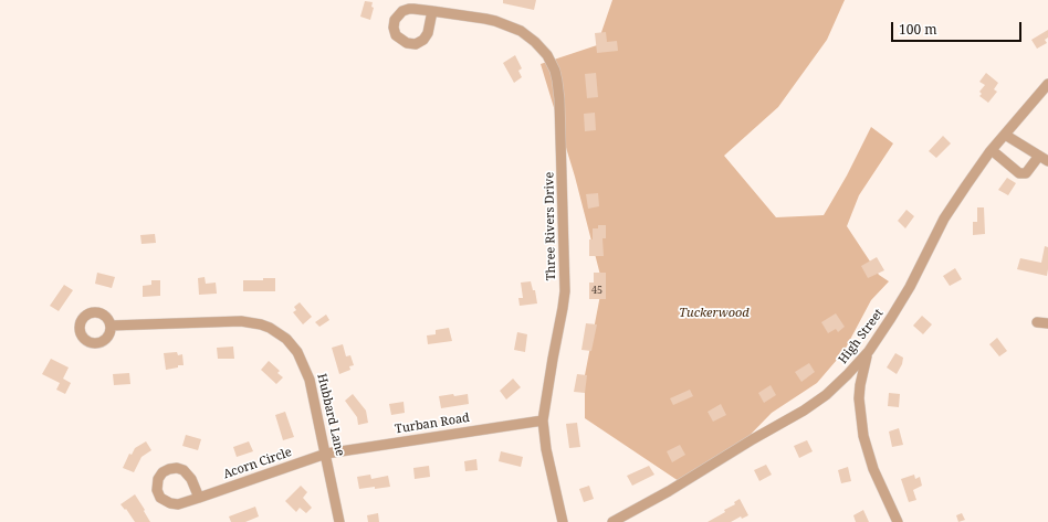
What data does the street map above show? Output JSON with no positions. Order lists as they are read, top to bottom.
{
  "streets": {
    "street": [
      "Three Rivers Drive",
      "High Street",
      "Hubbard Lane",
      "Turban Road",
      "Acorn Circle"
    ]
  },
  "crossings": [
    ["Three Rivers Drive", "Turban Road"],
    ["Hubbard Lane", "Turban Road"],
    ["Hubbard Lane", "Acorn Circle"],
    ["Turban Road", "Acorn Circle"]
  ],
  "parks": ["Tuckerwood"],
  "house_numbers": ["45"],
  "scale_bar": "100 m"
}
